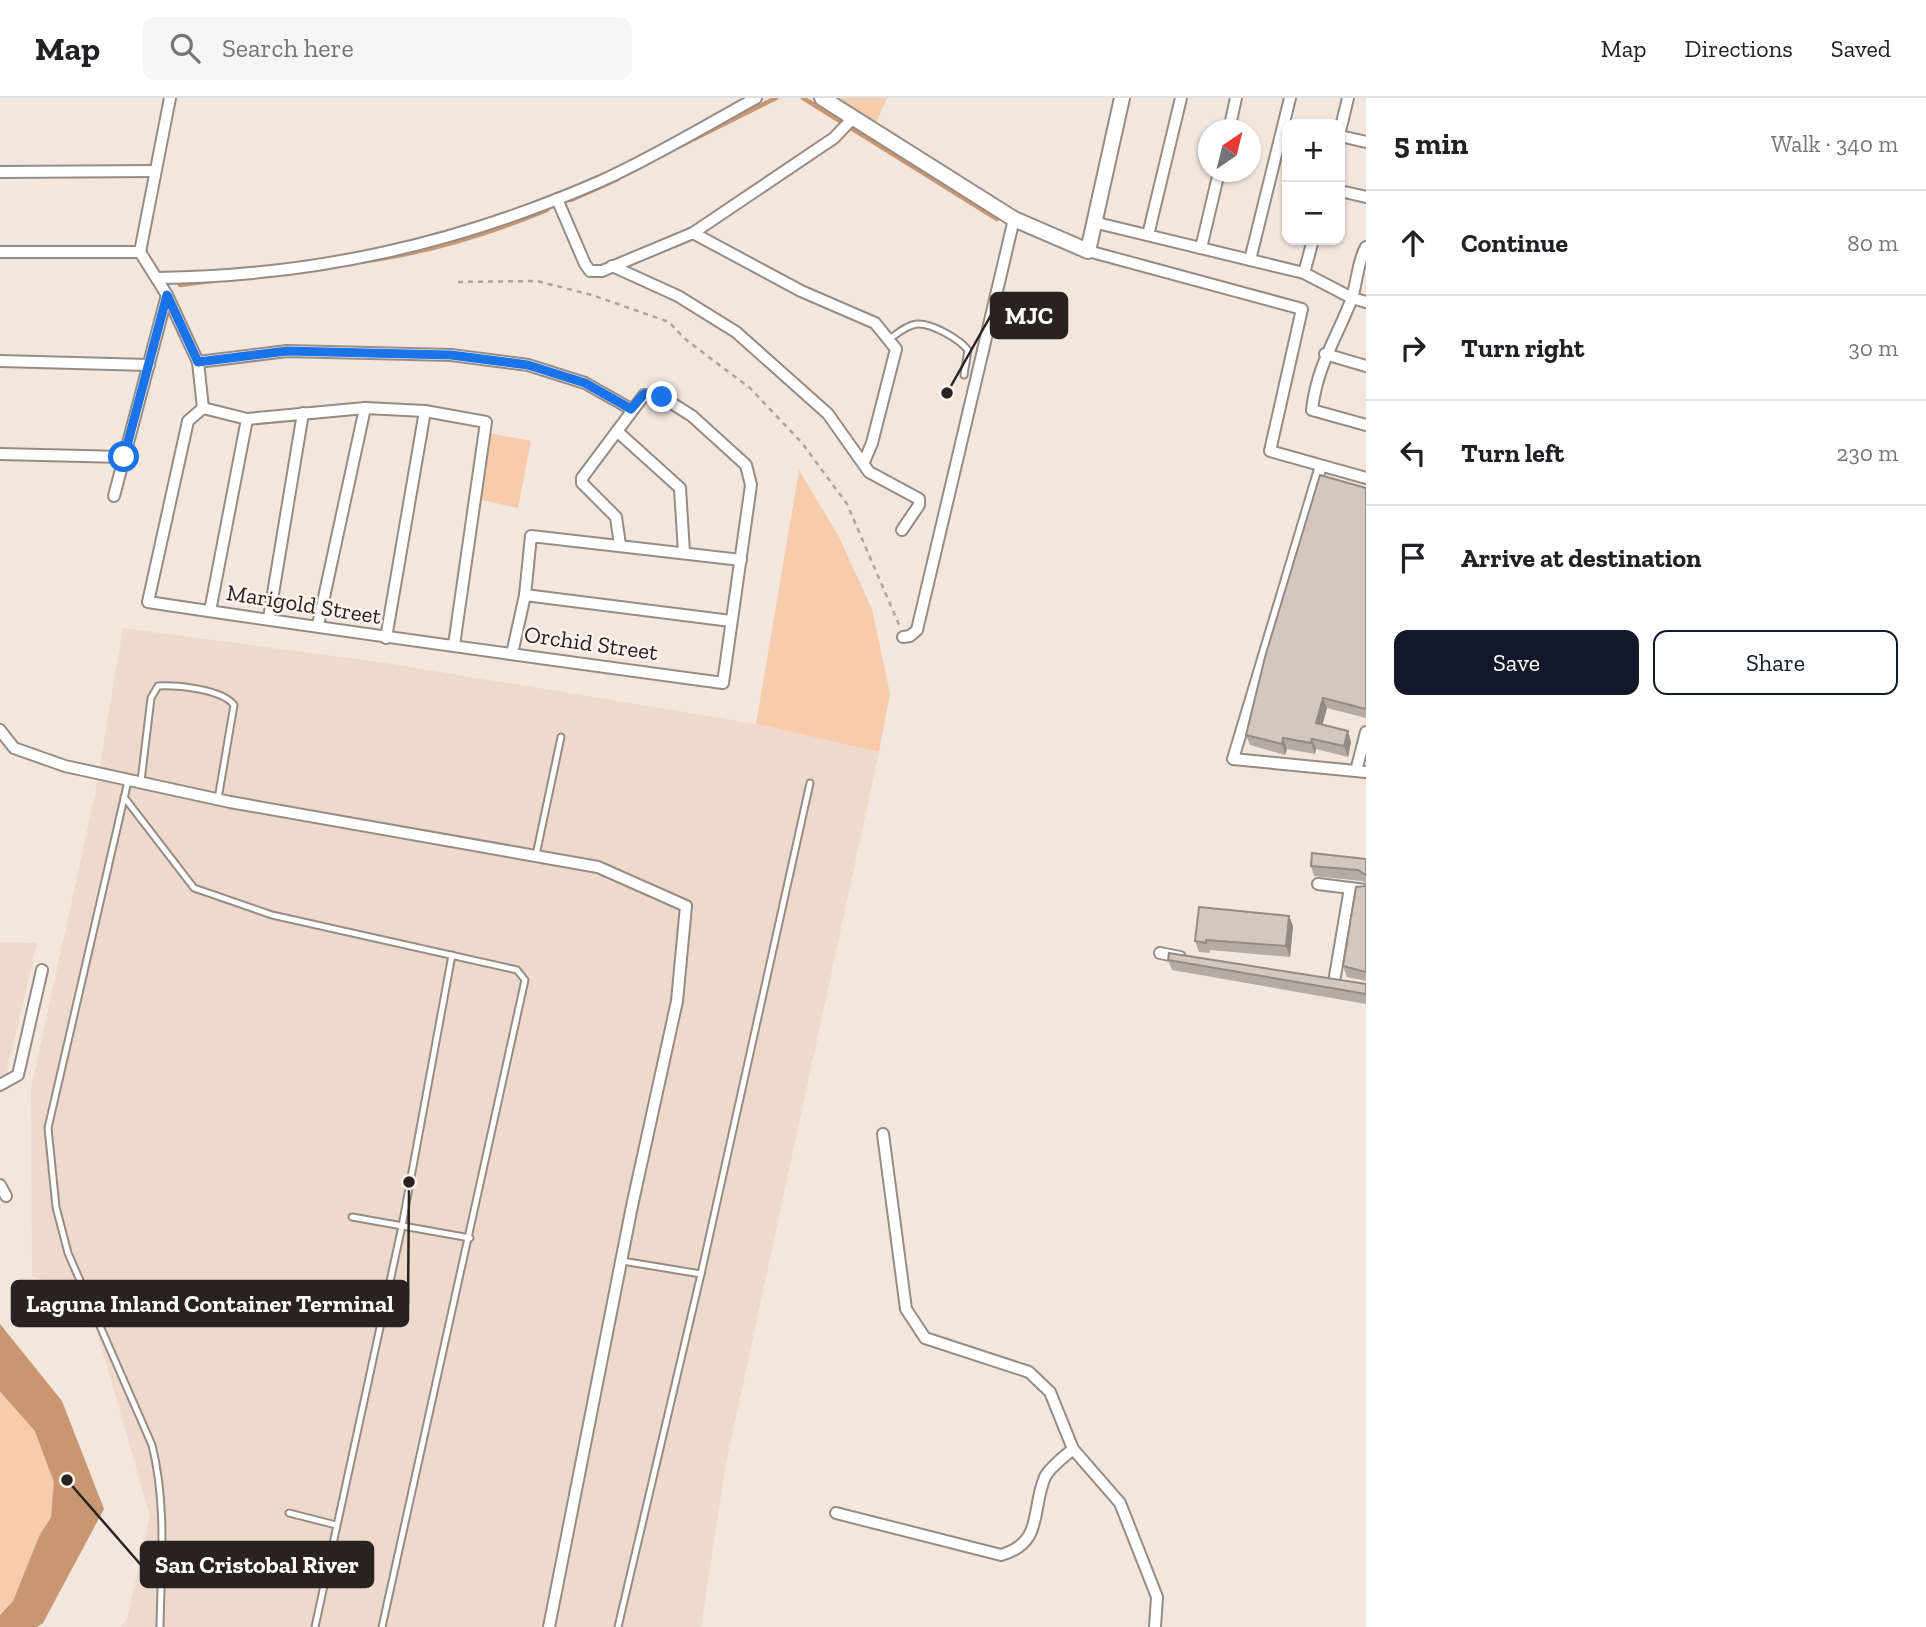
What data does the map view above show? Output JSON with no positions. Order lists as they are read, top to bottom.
{
  "streets": {
    "street": ["Marigold Street", "Orchid Street"]
  },
  "crossings": [
    ["Marigold Street", "Orchid Street"]
  ],
  "places": ["MJC", "Laguna Inland Container Terminal", "San Cristobal River"],
  "north": "top right",
  "page": {
    "header": "Map",
    "search": "Search here",
    "nav": ["Map", "Directions", "Saved"],
    "heading": ["5 min", "Walk · 340 m"],
    "map_buttons": ["+", "−"],
    "list": [
      ["Continue", "80 m"],
      ["Turn right", "30 m"],
      ["Turn left", "230 m"],
      "Arrive at destination"
    ],
    "buttons": ["Save", "Share"]
  }
}
